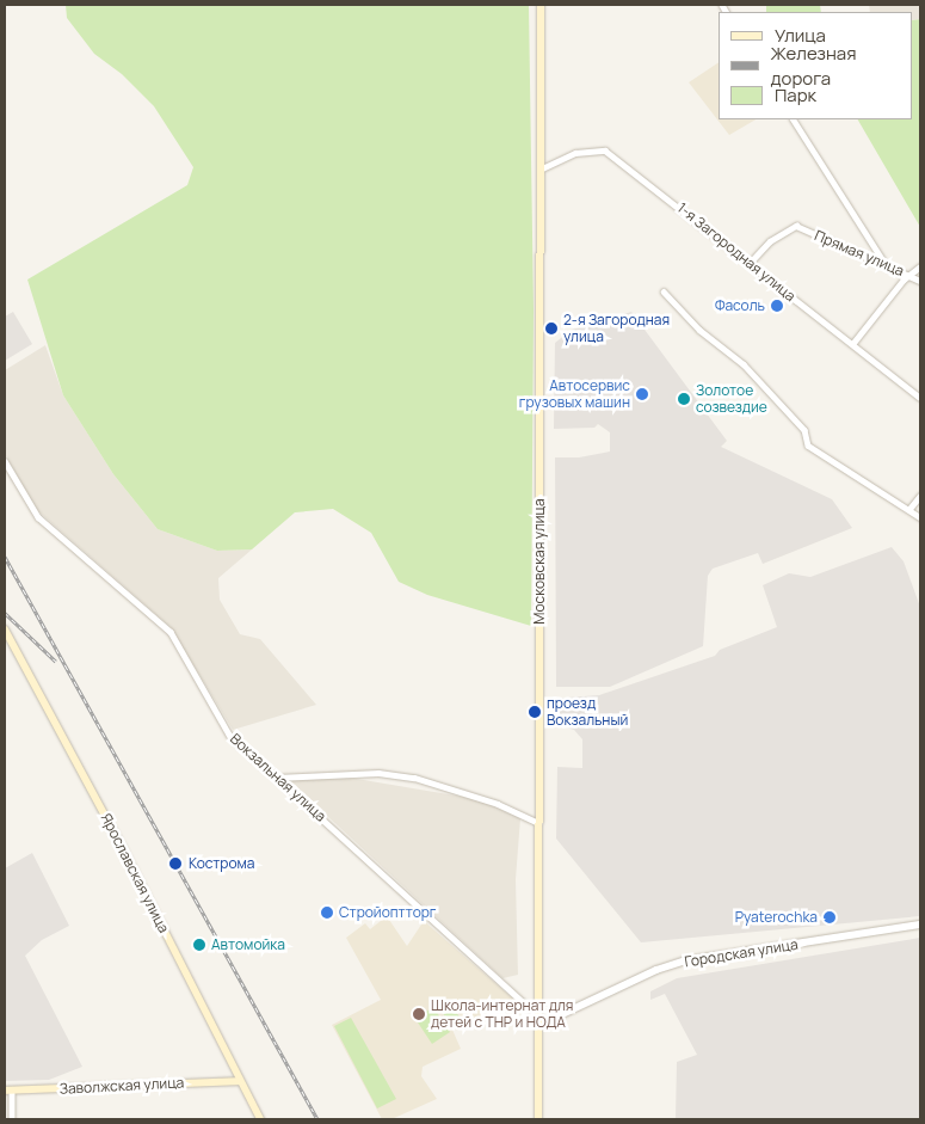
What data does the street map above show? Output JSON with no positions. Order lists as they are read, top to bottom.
{
  "streets": {
    "main road": ["Московская улица", "Ярославская улица", "Заволжская улица"],
    "street": [
      "1-я Загородная улица",
      "Прямая улица",
      "Вокзальная улица",
      "Городская улица"
    ]
  },
  "crossings": [
    ["1-я Загородная улица", "Прямая улица"],
    ["1-я Загородная улица", "Московская улица"],
    ["Московская улица", "Вокзальная улица"],
    ["Московская улица", "Городская улица"],
    ["Ярославская улица", "Заволжская улица"]
  ],
  "places": [
    "Фасоль",
    "2-я Загородная улица",
    "Автосервис грузовых машин",
    "Золотое созвездие",
    "проезд Вокзальный",
    "Кострома",
    "Стройоптторг",
    "Pyaterochka",
    "Автомойка",
    "Школа-интернат для детей с ТНР и НОДА"
  ],
  "legend": ["Улица", "Железная дорога", "Парк"]
}
